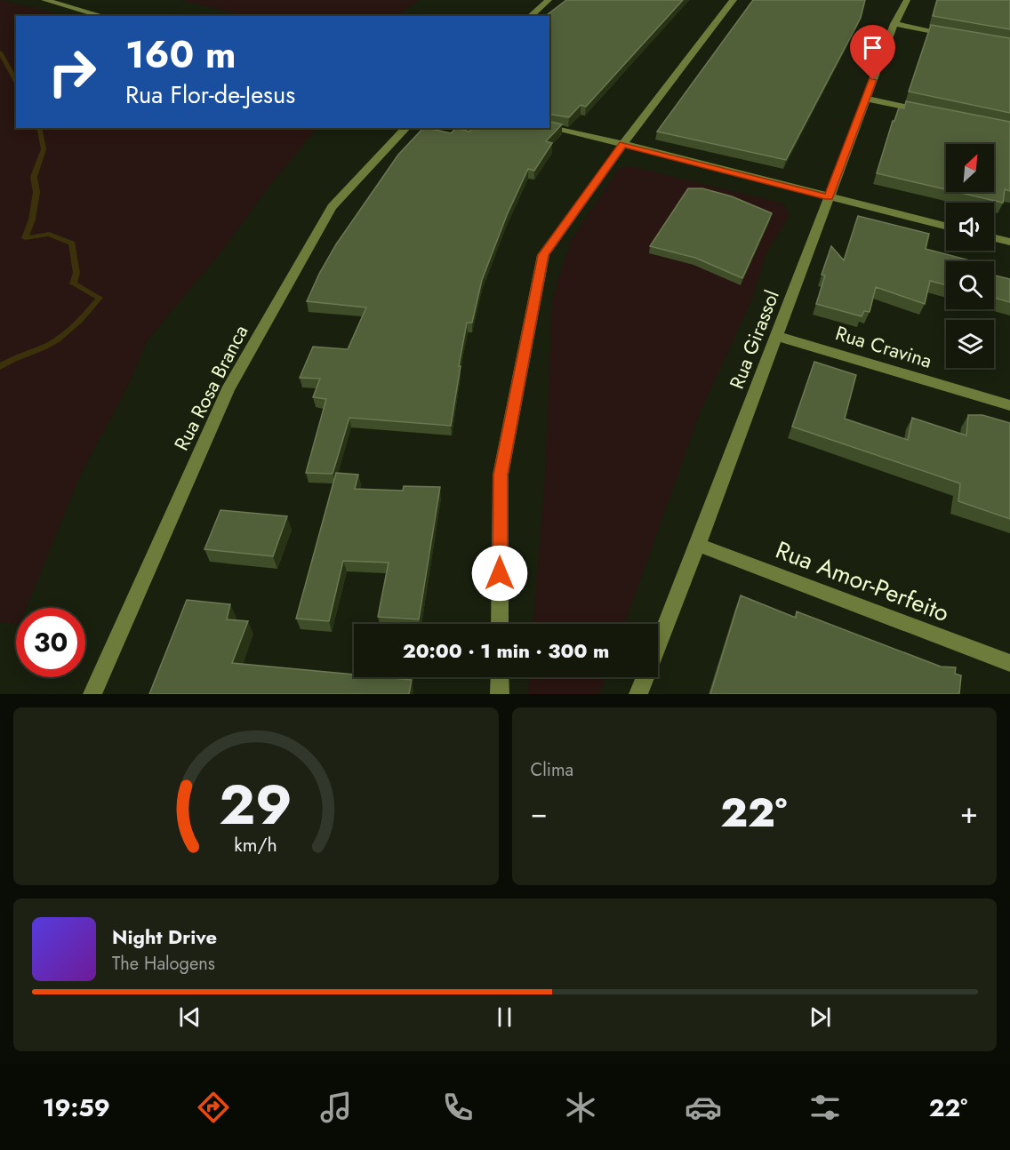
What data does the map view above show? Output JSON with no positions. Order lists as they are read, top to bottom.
{
  "streets": {
    "street": [
      "Rua Girassol",
      "Rua Cravina",
      "Rua Rosa Branca",
      "Rua Amor-Perfeito"
    ]
  },
  "crossings": [
    ["Rua Girassol", "Rua Cravina"],
    ["Rua Girassol", "Rua Amor-Perfeito"]
  ],
  "north": "top right",
  "page": {
    "turn": ["160 m", "Rua Flor-de-Jesus"],
    "limit": "30",
    "trip": "20:00 · 1 min · 300 m",
    "tile": "Clima",
    "heat": ["−", "22°", "+"],
    "song": ["Night Drive", "The Halogens"],
    "tabs": ["19:59", "22°"],
    "gauge": ["29", "km/h"]
  }
}
